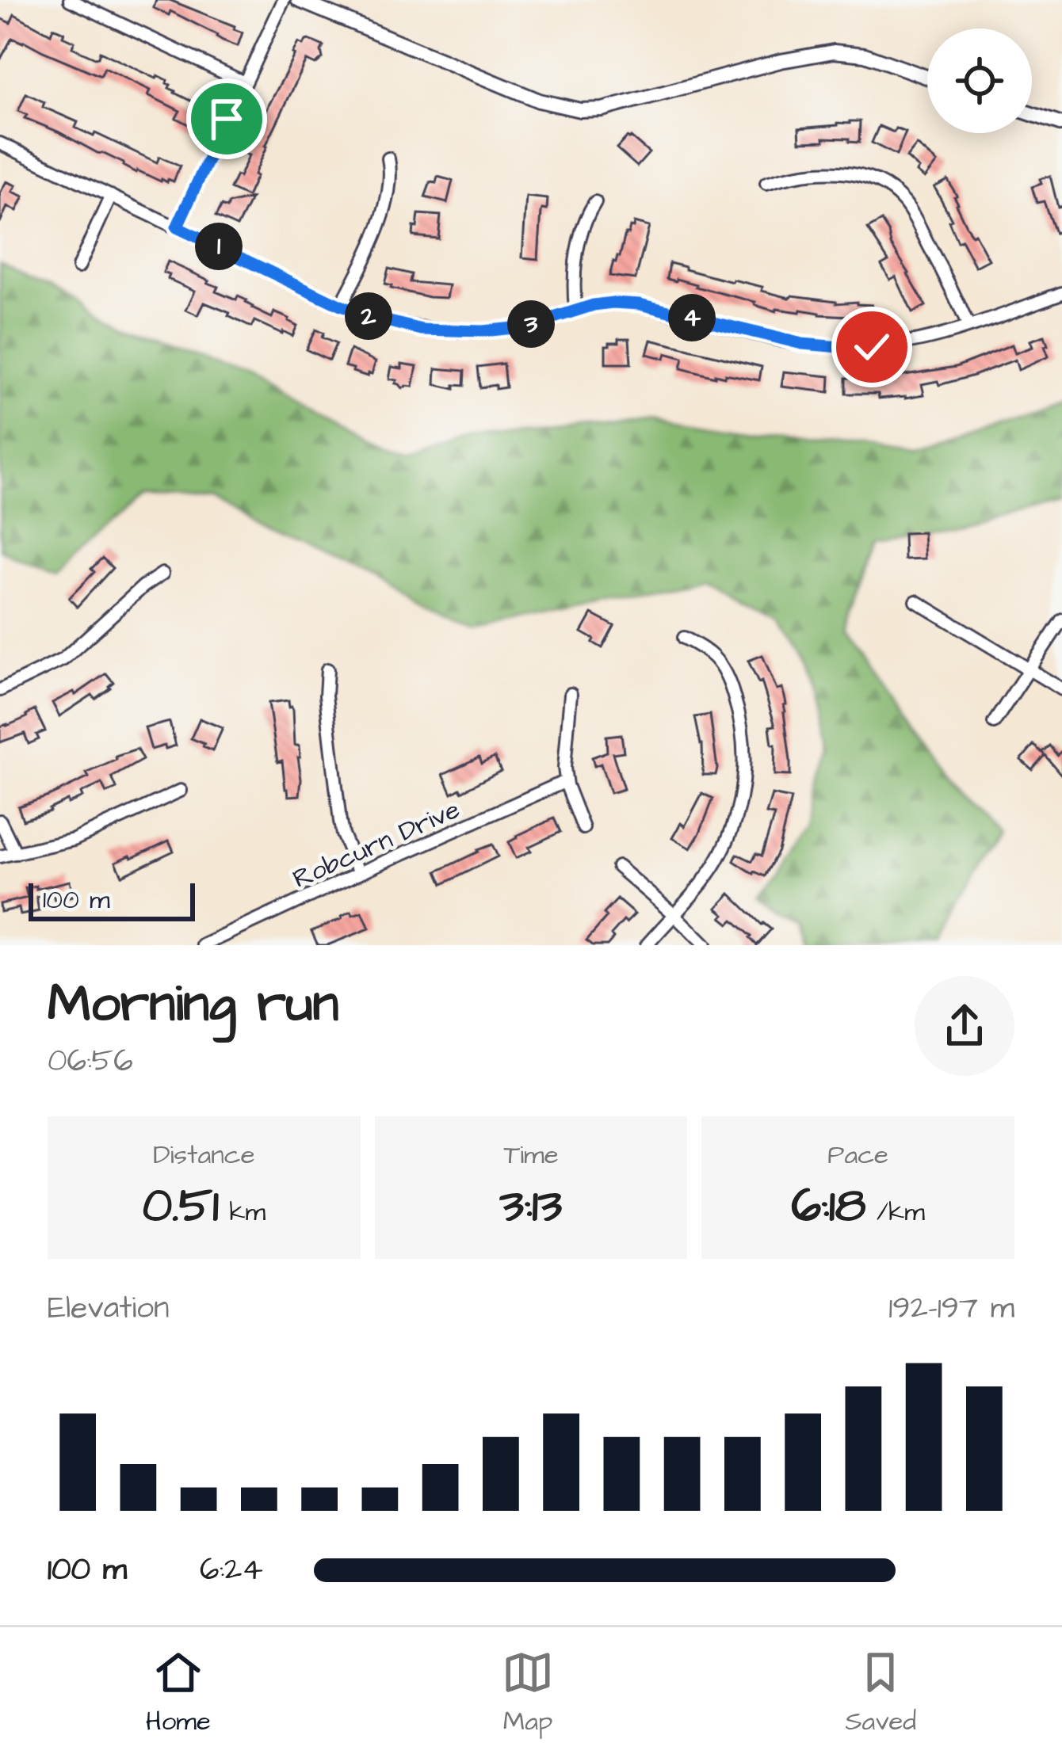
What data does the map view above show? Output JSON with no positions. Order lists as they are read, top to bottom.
{
  "streets": {
    "street": ["Robcurn Drive"]
  },
  "scale_bar": "100 m",
  "page": {
    "pins": [
      "1",
      "2",
      "4",
      "3"
    ],
    "scale": "100 m",
    "heading": ["Morning run", "06:56"],
    "stats": [
      ["Distance", "0.51 km"],
      ["Time", "3:13"],
      ["Pace", "6:18 /km"]
    ],
    "chart": ["Elevation", "192–197 m"],
    "list": [
      {
        "name": "100 m",
        "note": "6:24"
      }
    ],
    "tabs": ["Home", "Map", "Saved"]
  }
}
